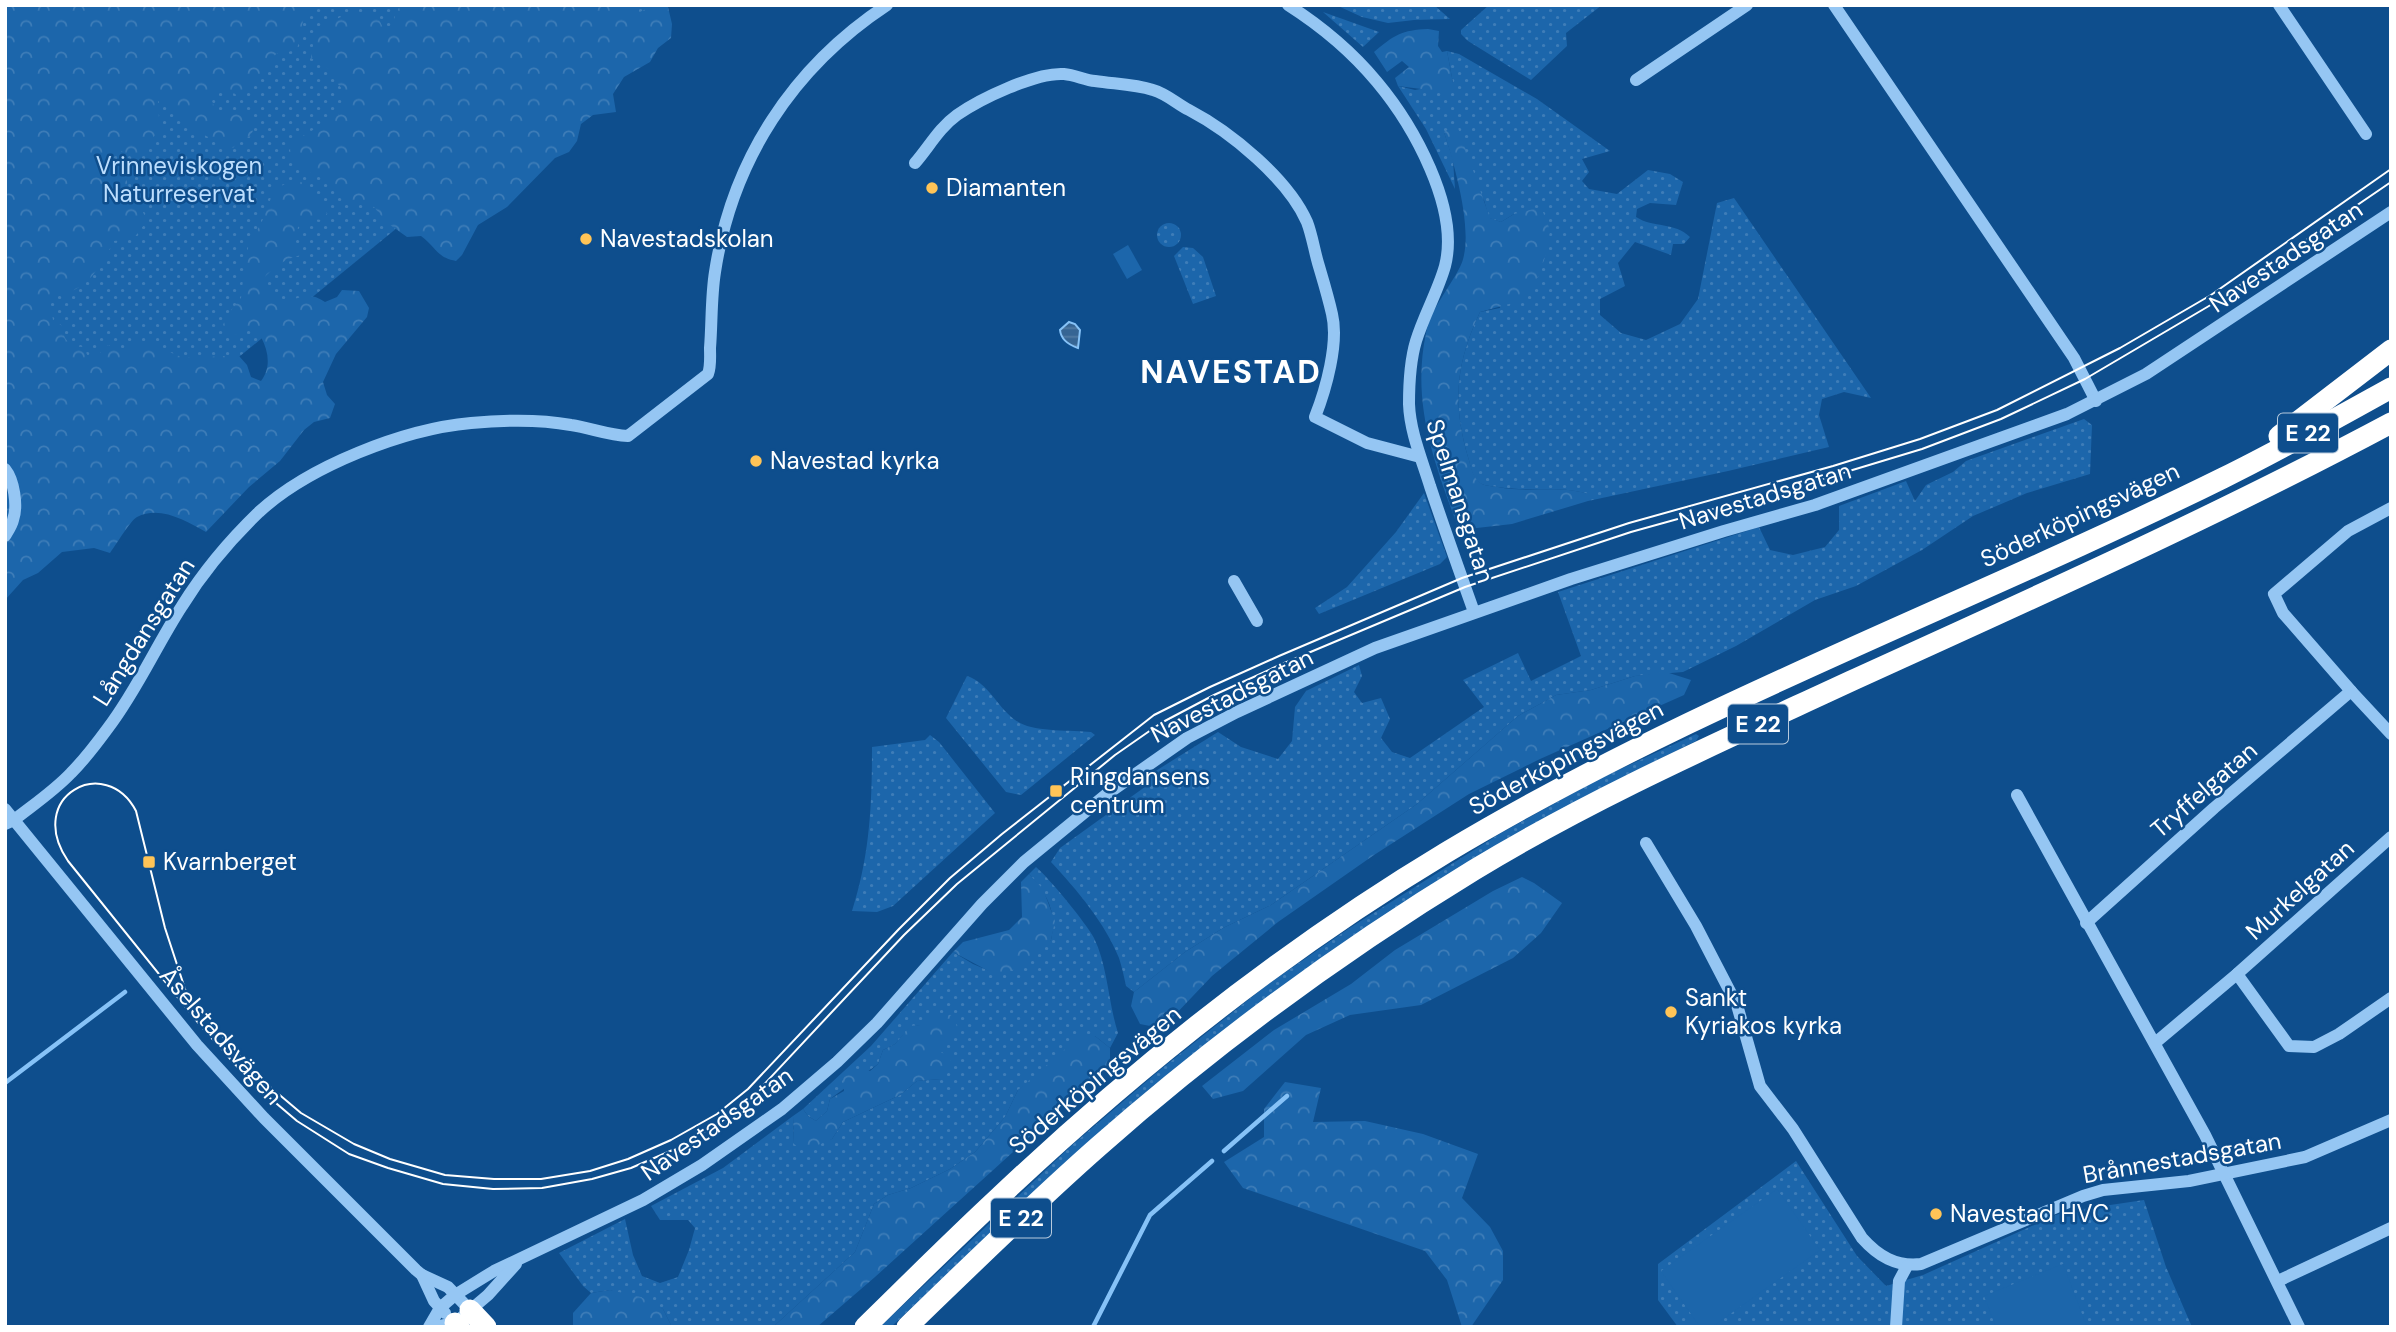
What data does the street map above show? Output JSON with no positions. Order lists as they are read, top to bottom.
{
  "streets": {
    "highway": ["E 22", "Söderköpingsvägen"],
    "street": [
      "Navestadsgatan",
      "Spelmansgatan",
      "Långdansgatan",
      "Tryffelgatan",
      "Murkelgatan",
      "Åselstadsvägen",
      "Brånnestadsgatan"
    ]
  },
  "crossings": [
    ["Navestadsgatan", "Spelmansgatan"],
    ["Navestadsgatan", "Åselstadsvägen"],
    ["Långdansgatan", "Åselstadsvägen"]
  ],
  "districts": ["NAVESTAD"],
  "parks": ["Vrinneviskogen Naturreservat"],
  "places": {
    "other": [
      "Diamanten",
      "Navestadskolan",
      "Navestad kyrka",
      "Sankt Kyriakos kyrka",
      "Navestad HVC"
    ],
    "transit": ["Ringdansens centrum", "Kvarnberget"]
  }
}
